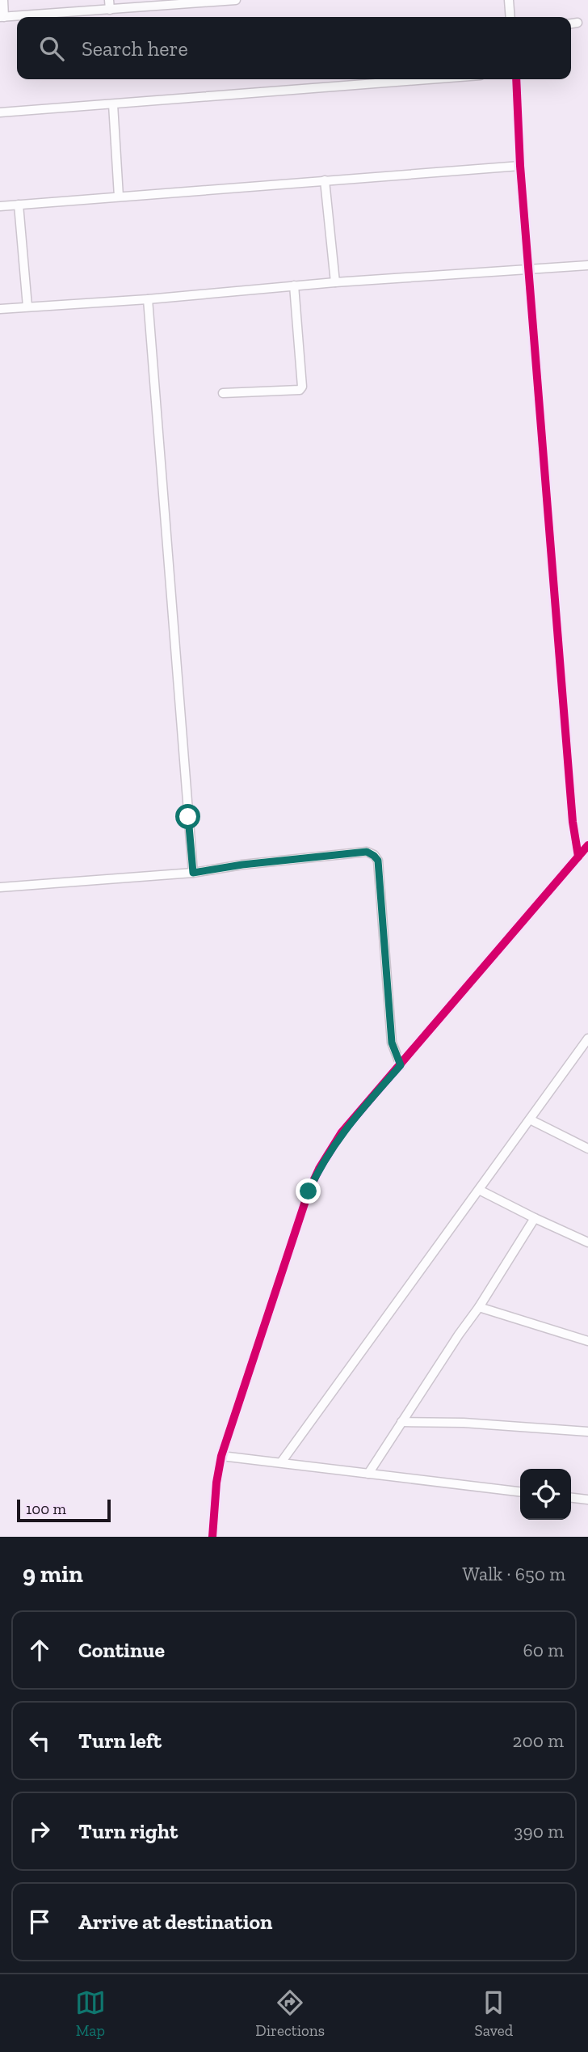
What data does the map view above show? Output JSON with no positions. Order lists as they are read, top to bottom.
{
  "scale_bar": "100 m",
  "page": {
    "search": "Search here",
    "scale": "100 m",
    "heading": ["9 min", "Walk · 650 m"],
    "list": [
      ["Continue", "60 m"],
      ["Turn left", "200 m"],
      ["Turn right", "390 m"],
      "Arrive at destination"
    ],
    "nav": ["Map", "Directions", "Saved"]
  }
}
